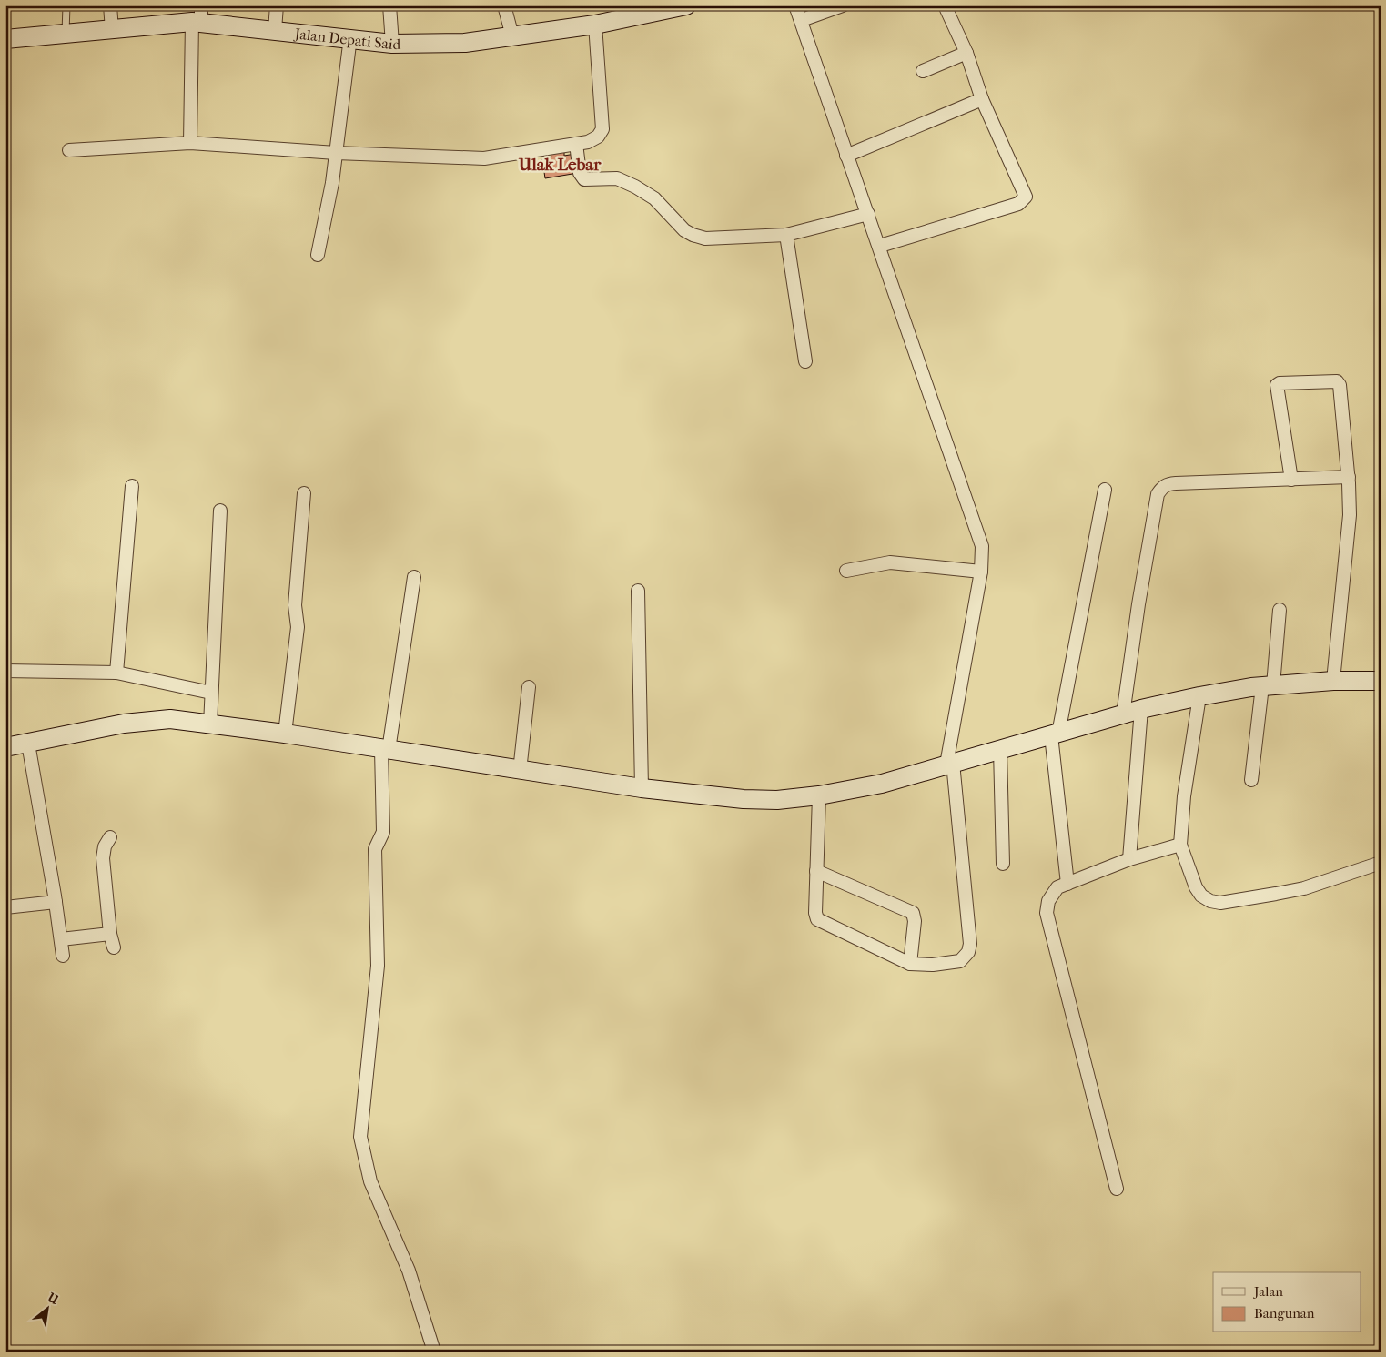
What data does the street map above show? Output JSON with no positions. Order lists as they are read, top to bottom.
{
  "streets": {
    "street": ["Jalan Depati Said"]
  },
  "districts": ["Ulak Lebar"],
  "legend": ["Jalan", "Bangunan"],
  "north": "top right"
}
